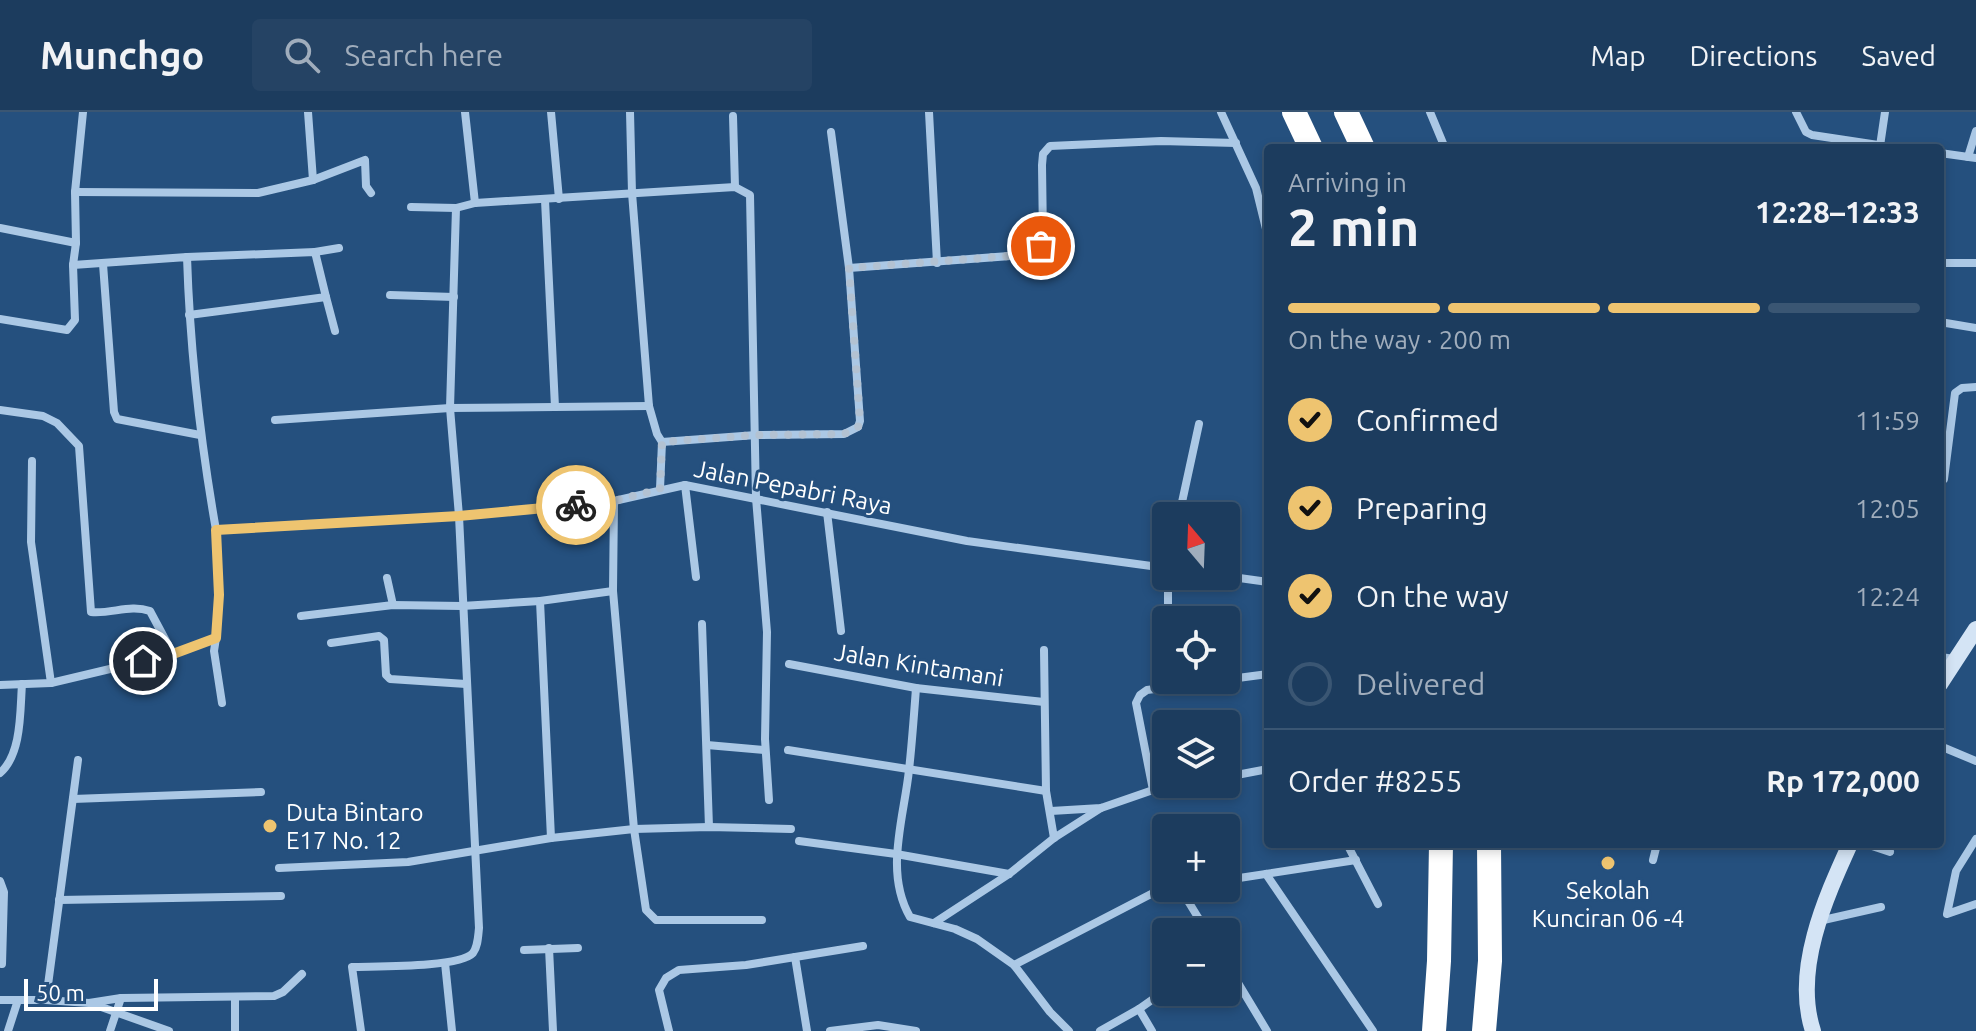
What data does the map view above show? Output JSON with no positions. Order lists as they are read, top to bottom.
{
  "streets": {
    "street": ["Jalan Pepabri Raya", "Jalan Kintamani"]
  },
  "places": ["Duta Bintaro E17 No. 12", "Sekolah Kunciran 06 -4"],
  "scale_bar": "50 m",
  "north": "top",
  "page": {
    "header": "Munchgo",
    "search": "Search here",
    "nav": ["Map", "Directions", "Saved"],
    "heading": ["2 min", "Arriving in", "12:28–12:33"],
    "panel": ["Order #8255", "Rp 172,000"],
    "bar": "On the way · 200 m",
    "list": [
      ["Confirmed", "11:59"],
      ["Preparing", "12:05"],
      ["On the way", "12:24"],
      "Delivered"
    ],
    "map_buttons": ["+", "−"],
    "scale": "50 m"
  }
}
